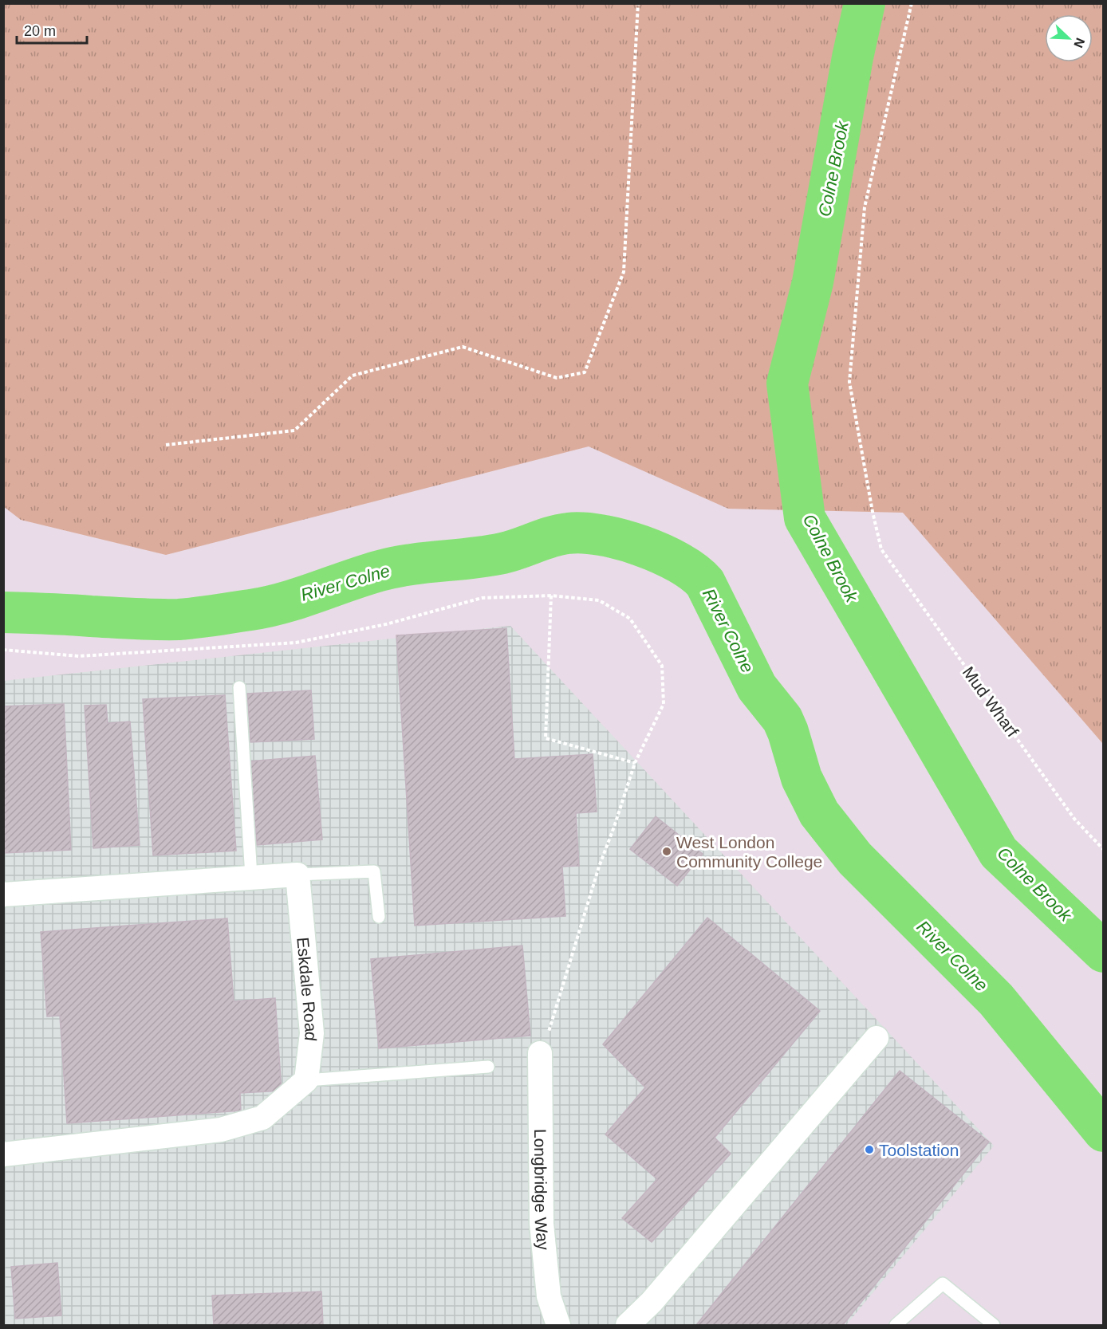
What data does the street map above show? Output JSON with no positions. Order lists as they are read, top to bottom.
{
  "streets": {
    "street": ["Eskdale Road", "Longbridge Way"],
    "path": ["Mud Wharf"]
  },
  "water": ["Colne Brook", "River Colne"],
  "places": ["West London Community College", "Toolstation"],
  "scale_bar": "20 m",
  "north": "bottom right"
}
